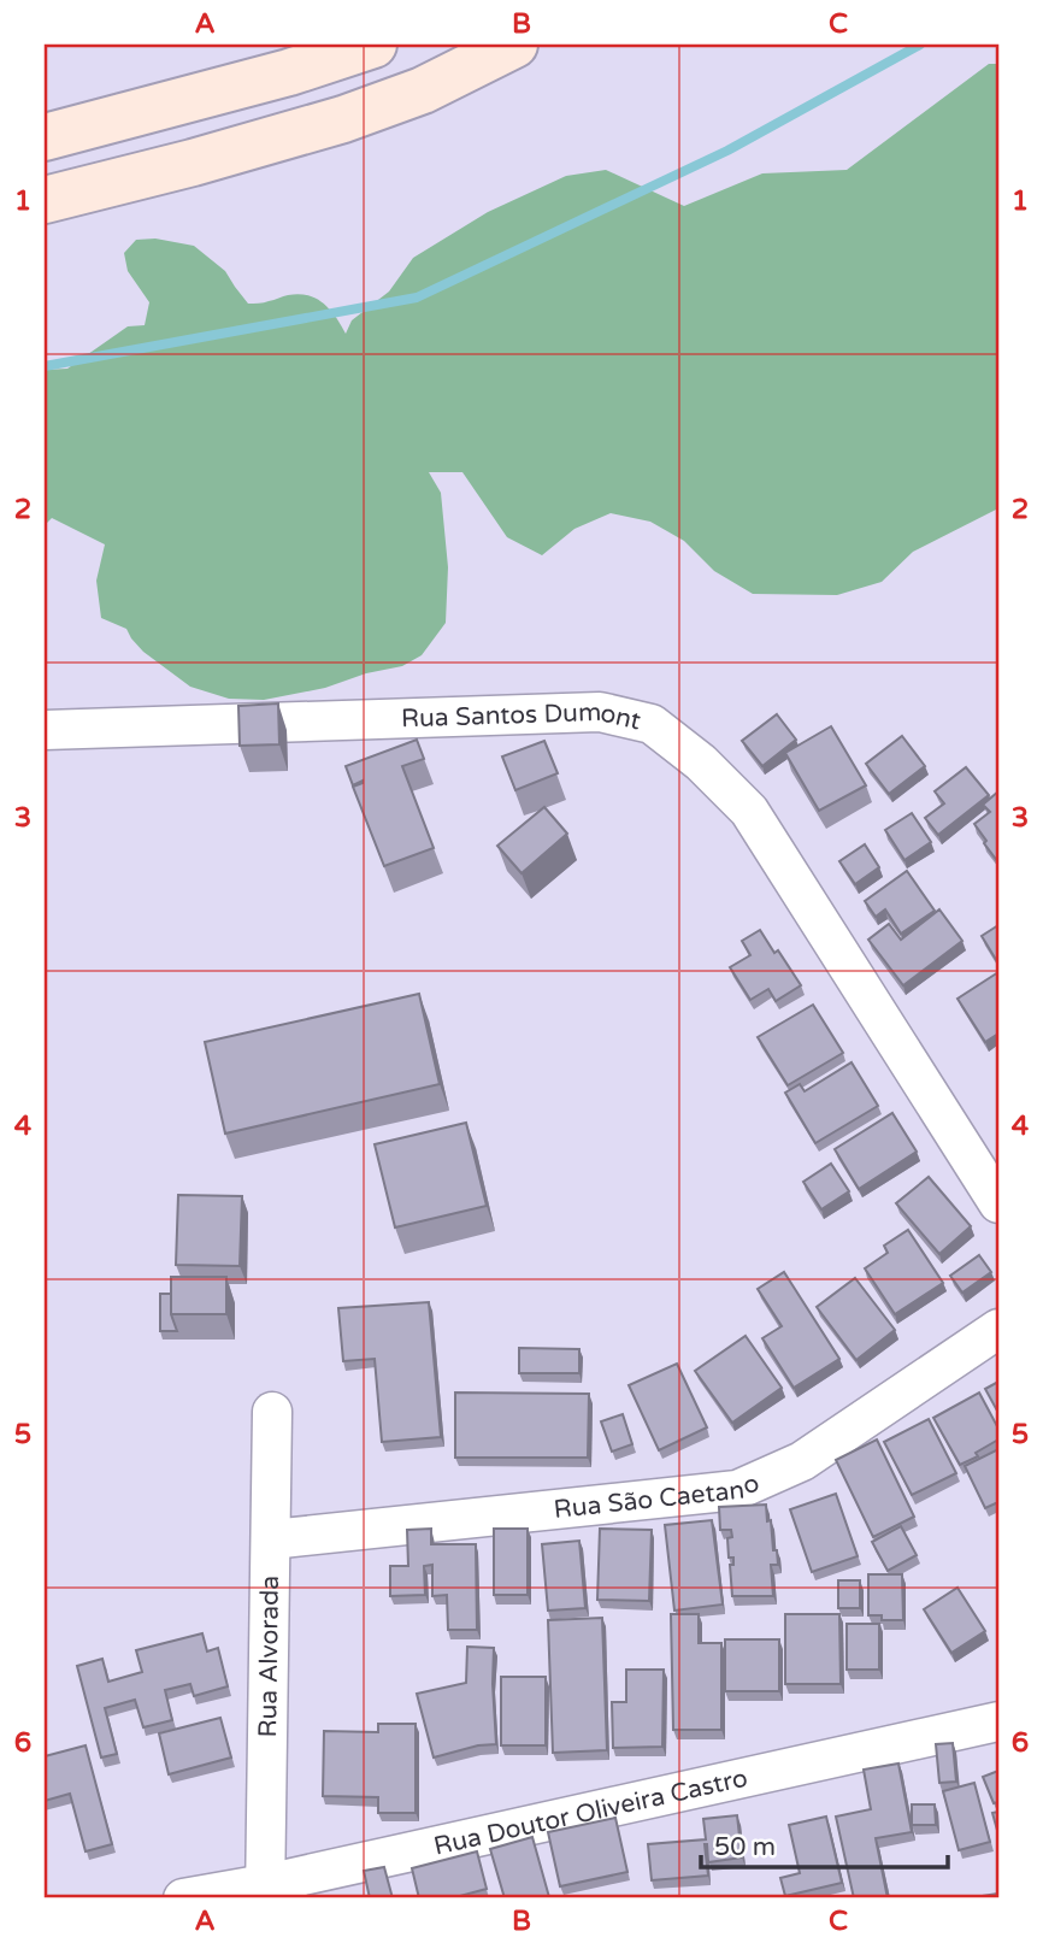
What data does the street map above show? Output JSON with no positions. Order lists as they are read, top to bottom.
{
  "streets": {
    "street": [
      "Rua Santos Dumont",
      "Rua São Caetano",
      "Rua Alvorada",
      "Rua Doutor Oliveira Castro"
    ]
  },
  "crossings": [
    ["Rua São Caetano", "Rua Alvorada"],
    ["Rua Alvorada", "Rua Doutor Oliveira Castro"]
  ],
  "scale_bar": "50 m",
  "grid": {
    "columns": ["A", "B", "C"],
    "rows": [
      "1",
      "2",
      "3",
      "4",
      "5",
      "6"
    ]
  }
}
